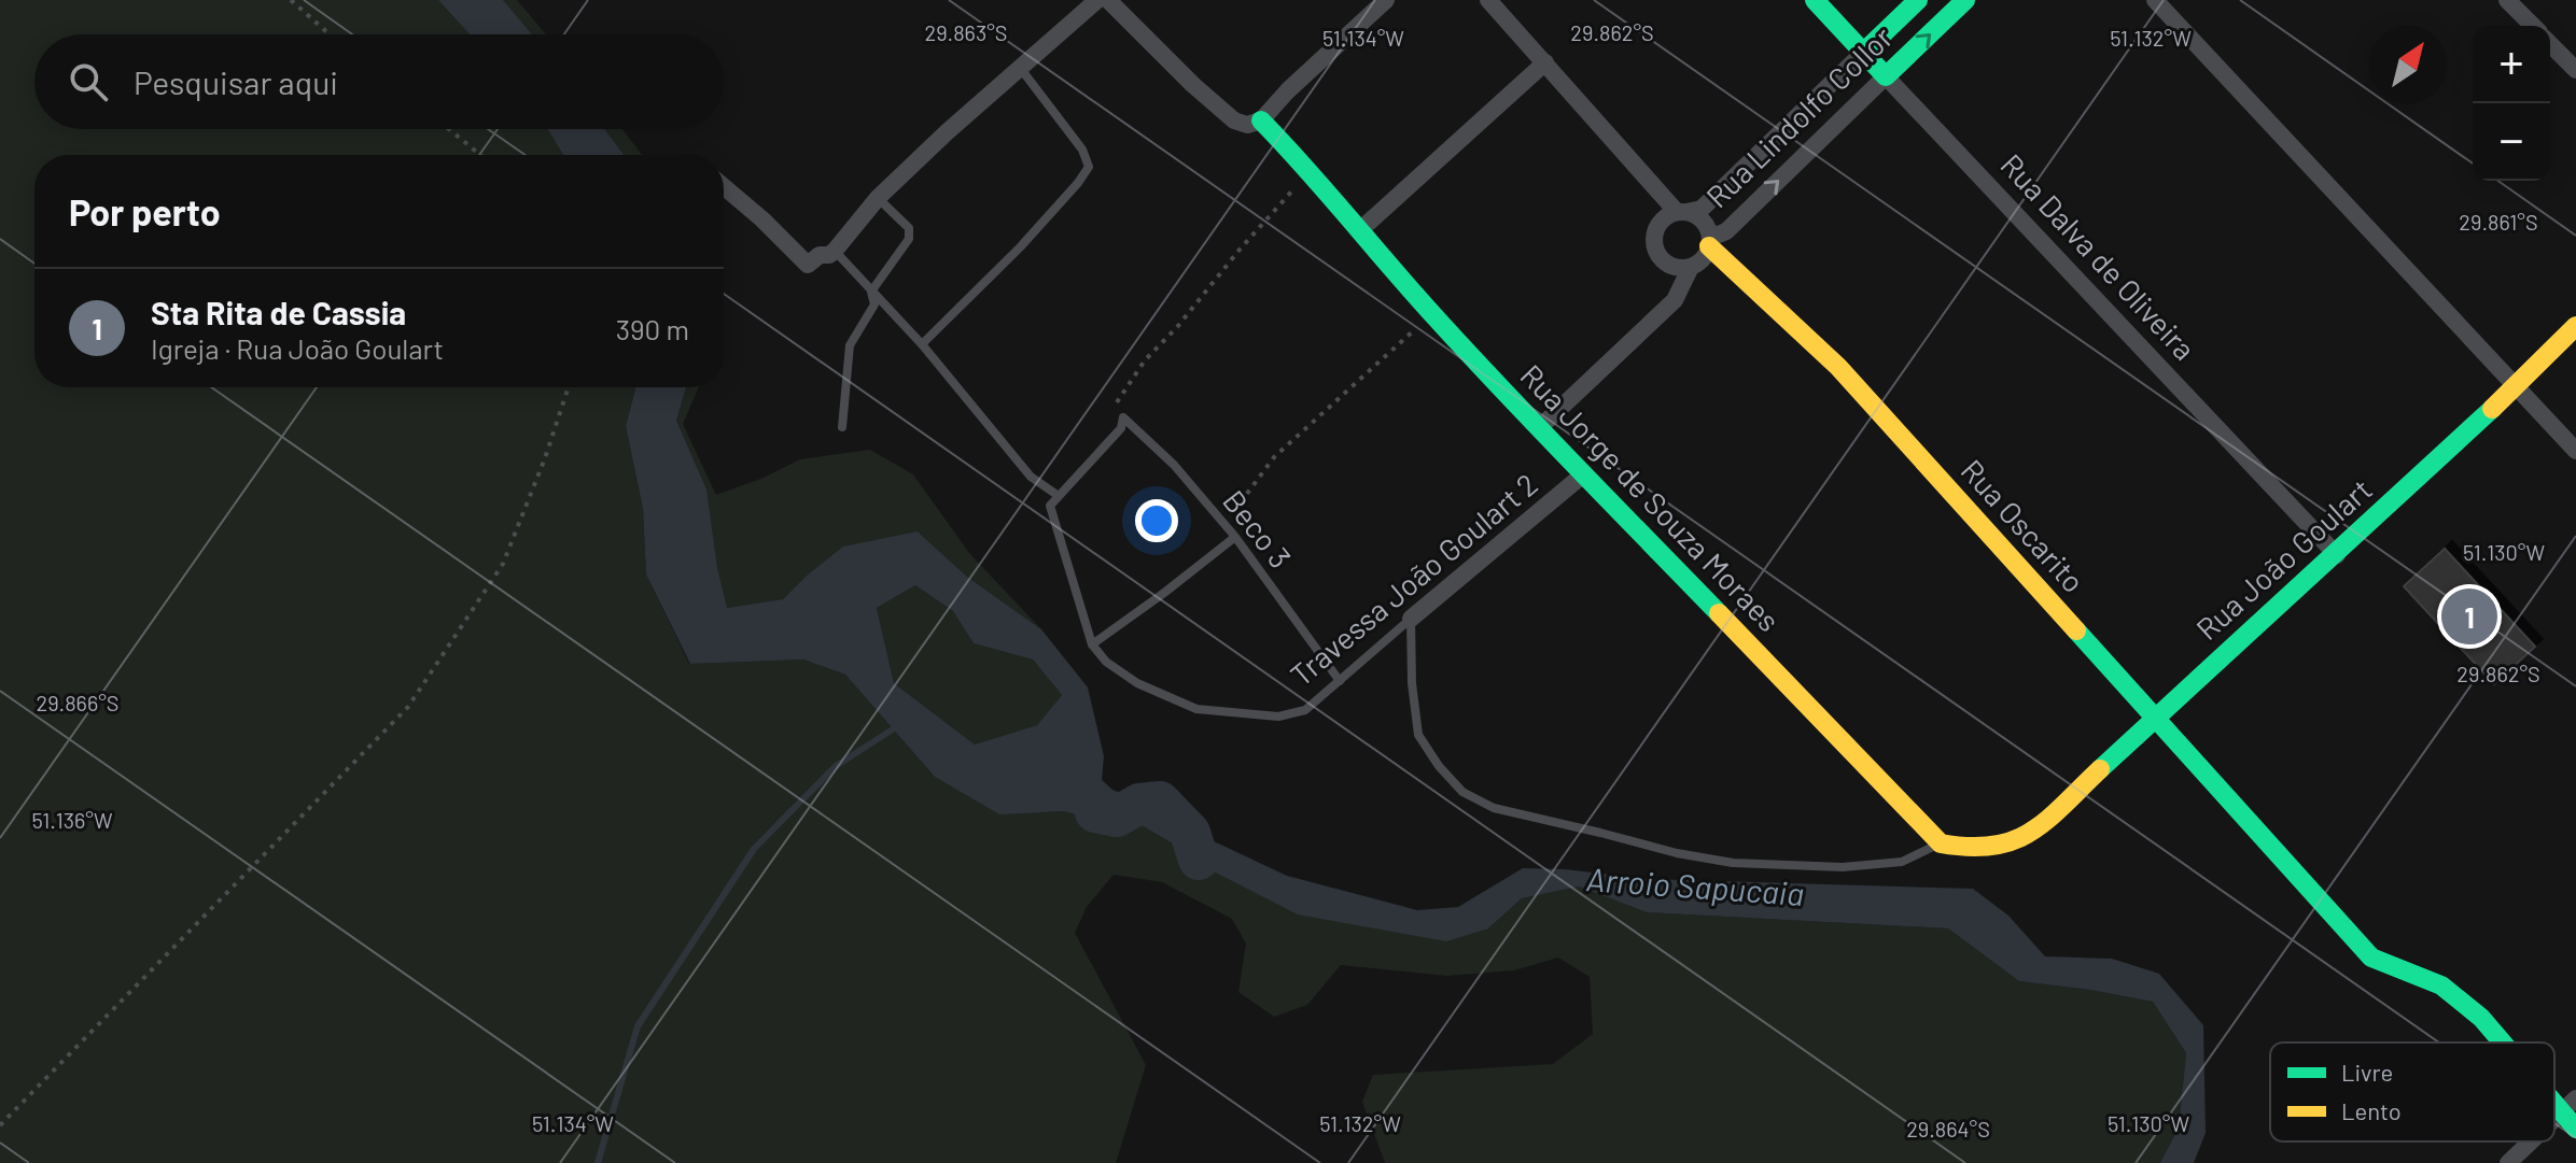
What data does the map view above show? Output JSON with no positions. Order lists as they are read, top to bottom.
{
  "streets": {
    "street": [
      "Rua Lindolfo Collor",
      "Rua Dalva de Oliveira",
      "Rua Jorge de Souza Moraes",
      "Rua Oscarito",
      "Rua João Goulart",
      "Travessa João Goulart 2"
    ],
    "lane": ["Beco 3"]
  },
  "crossings": [
    ["Rua Lindolfo Collor", "Rua Dalva de Oliveira"],
    ["Rua Lindolfo Collor", "Rua Oscarito"],
    ["Rua Dalva de Oliveira", "Rua João Goulart"],
    ["Rua Jorge de Souza Moraes", "Rua João Goulart"],
    ["Rua Jorge de Souza Moraes", "Travessa João Goulart 2"],
    ["Rua Oscarito", "Rua João Goulart"],
    ["Beco 3", "Travessa João Goulart 2"]
  ],
  "water": ["Arroio Sapucaia"],
  "legend": ["Livre", "Lento"],
  "north": "top right",
  "page": {
    "map_buttons": ["+", "−"],
    "search": "Pesquisar aqui",
    "heading": "Por perto",
    "list": [
      {
        "mark": "1",
        "name": "Sta Rita de Cassia",
        "note": "Igreja · Rua João Goulart",
        "value": "390 m"
      }
    ],
    "pins": "1"
  },
  "coordinates": [
    "29.863°S",
    "29.862°S",
    "51.132°W",
    "51.134°W",
    "29.861°S",
    "51.130°W",
    "29.866°S",
    "51.136°W",
    "29.864°S"
  ]
}
